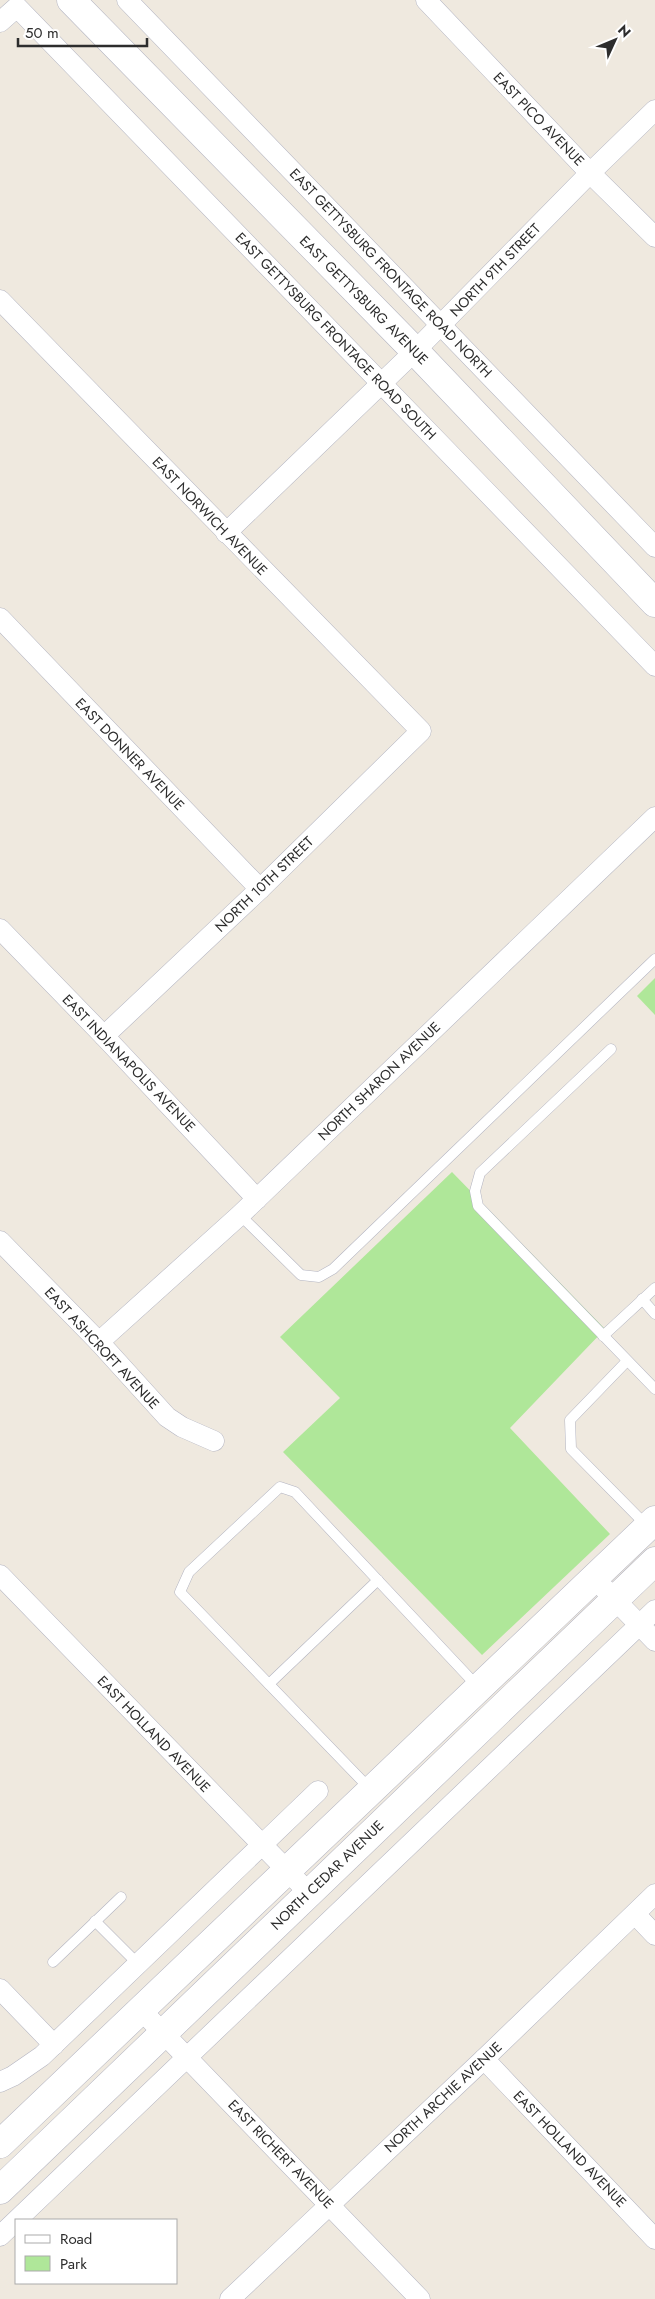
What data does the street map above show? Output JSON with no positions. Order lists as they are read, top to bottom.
{
  "streets": {
    "main road": ["EAST GETTYSBURG AVENUE", "NORTH CEDAR AVENUE"],
    "street": [
      "EAST PICO AVENUE",
      "NORTH 9TH STREET",
      "EAST GETTYSBURG FRONTAGE ROAD NORTH",
      "EAST GETTYSBURG FRONTAGE ROAD SOUTH",
      "EAST NORWICH AVENUE",
      "EAST DONNER AVENUE",
      "NORTH 10TH STREET",
      "EAST INDIANAPOLIS AVENUE",
      "NORTH SHARON AVENUE",
      "EAST ASHCROFT AVENUE",
      "EAST HOLLAND AVENUE",
      "NORTH ARCHIE AVENUE",
      "EAST RICHERT AVENUE"
    ]
  },
  "crossings": [
    ["EAST PICO AVENUE", "NORTH 9TH STREET"],
    ["NORTH 9TH STREET", "EAST GETTYSBURG FRONTAGE ROAD NORTH"],
    ["NORTH 9TH STREET", "EAST GETTYSBURG AVENUE"],
    ["NORTH 9TH STREET", "EAST GETTYSBURG FRONTAGE ROAD SOUTH"],
    ["NORTH 9TH STREET", "EAST NORWICH AVENUE"],
    ["EAST NORWICH AVENUE", "NORTH 10TH STREET"],
    ["EAST DONNER AVENUE", "NORTH 10TH STREET"],
    ["NORTH 10TH STREET", "EAST INDIANAPOLIS AVENUE"],
    ["EAST INDIANAPOLIS AVENUE", "NORTH SHARON AVENUE"],
    ["NORTH SHARON AVENUE", "EAST ASHCROFT AVENUE"],
    ["EAST HOLLAND AVENUE", "NORTH CEDAR AVENUE"],
    ["EAST HOLLAND AVENUE", "NORTH ARCHIE AVENUE"],
    ["NORTH CEDAR AVENUE", "EAST RICHERT AVENUE"],
    ["NORTH ARCHIE AVENUE", "EAST RICHERT AVENUE"]
  ],
  "legend": ["Road", "Park"],
  "scale_bar": "50 m",
  "north": "top right"
}
